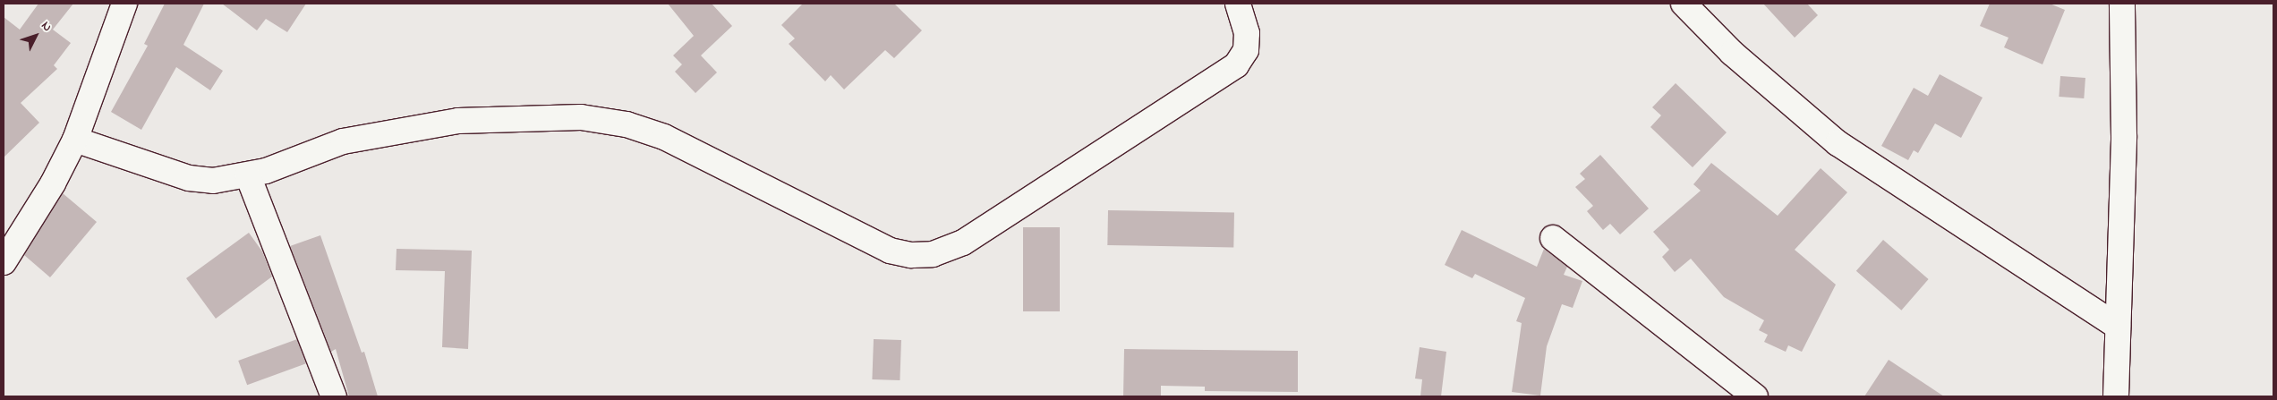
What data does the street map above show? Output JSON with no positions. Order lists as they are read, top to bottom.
{
  "north": "top right"
}
